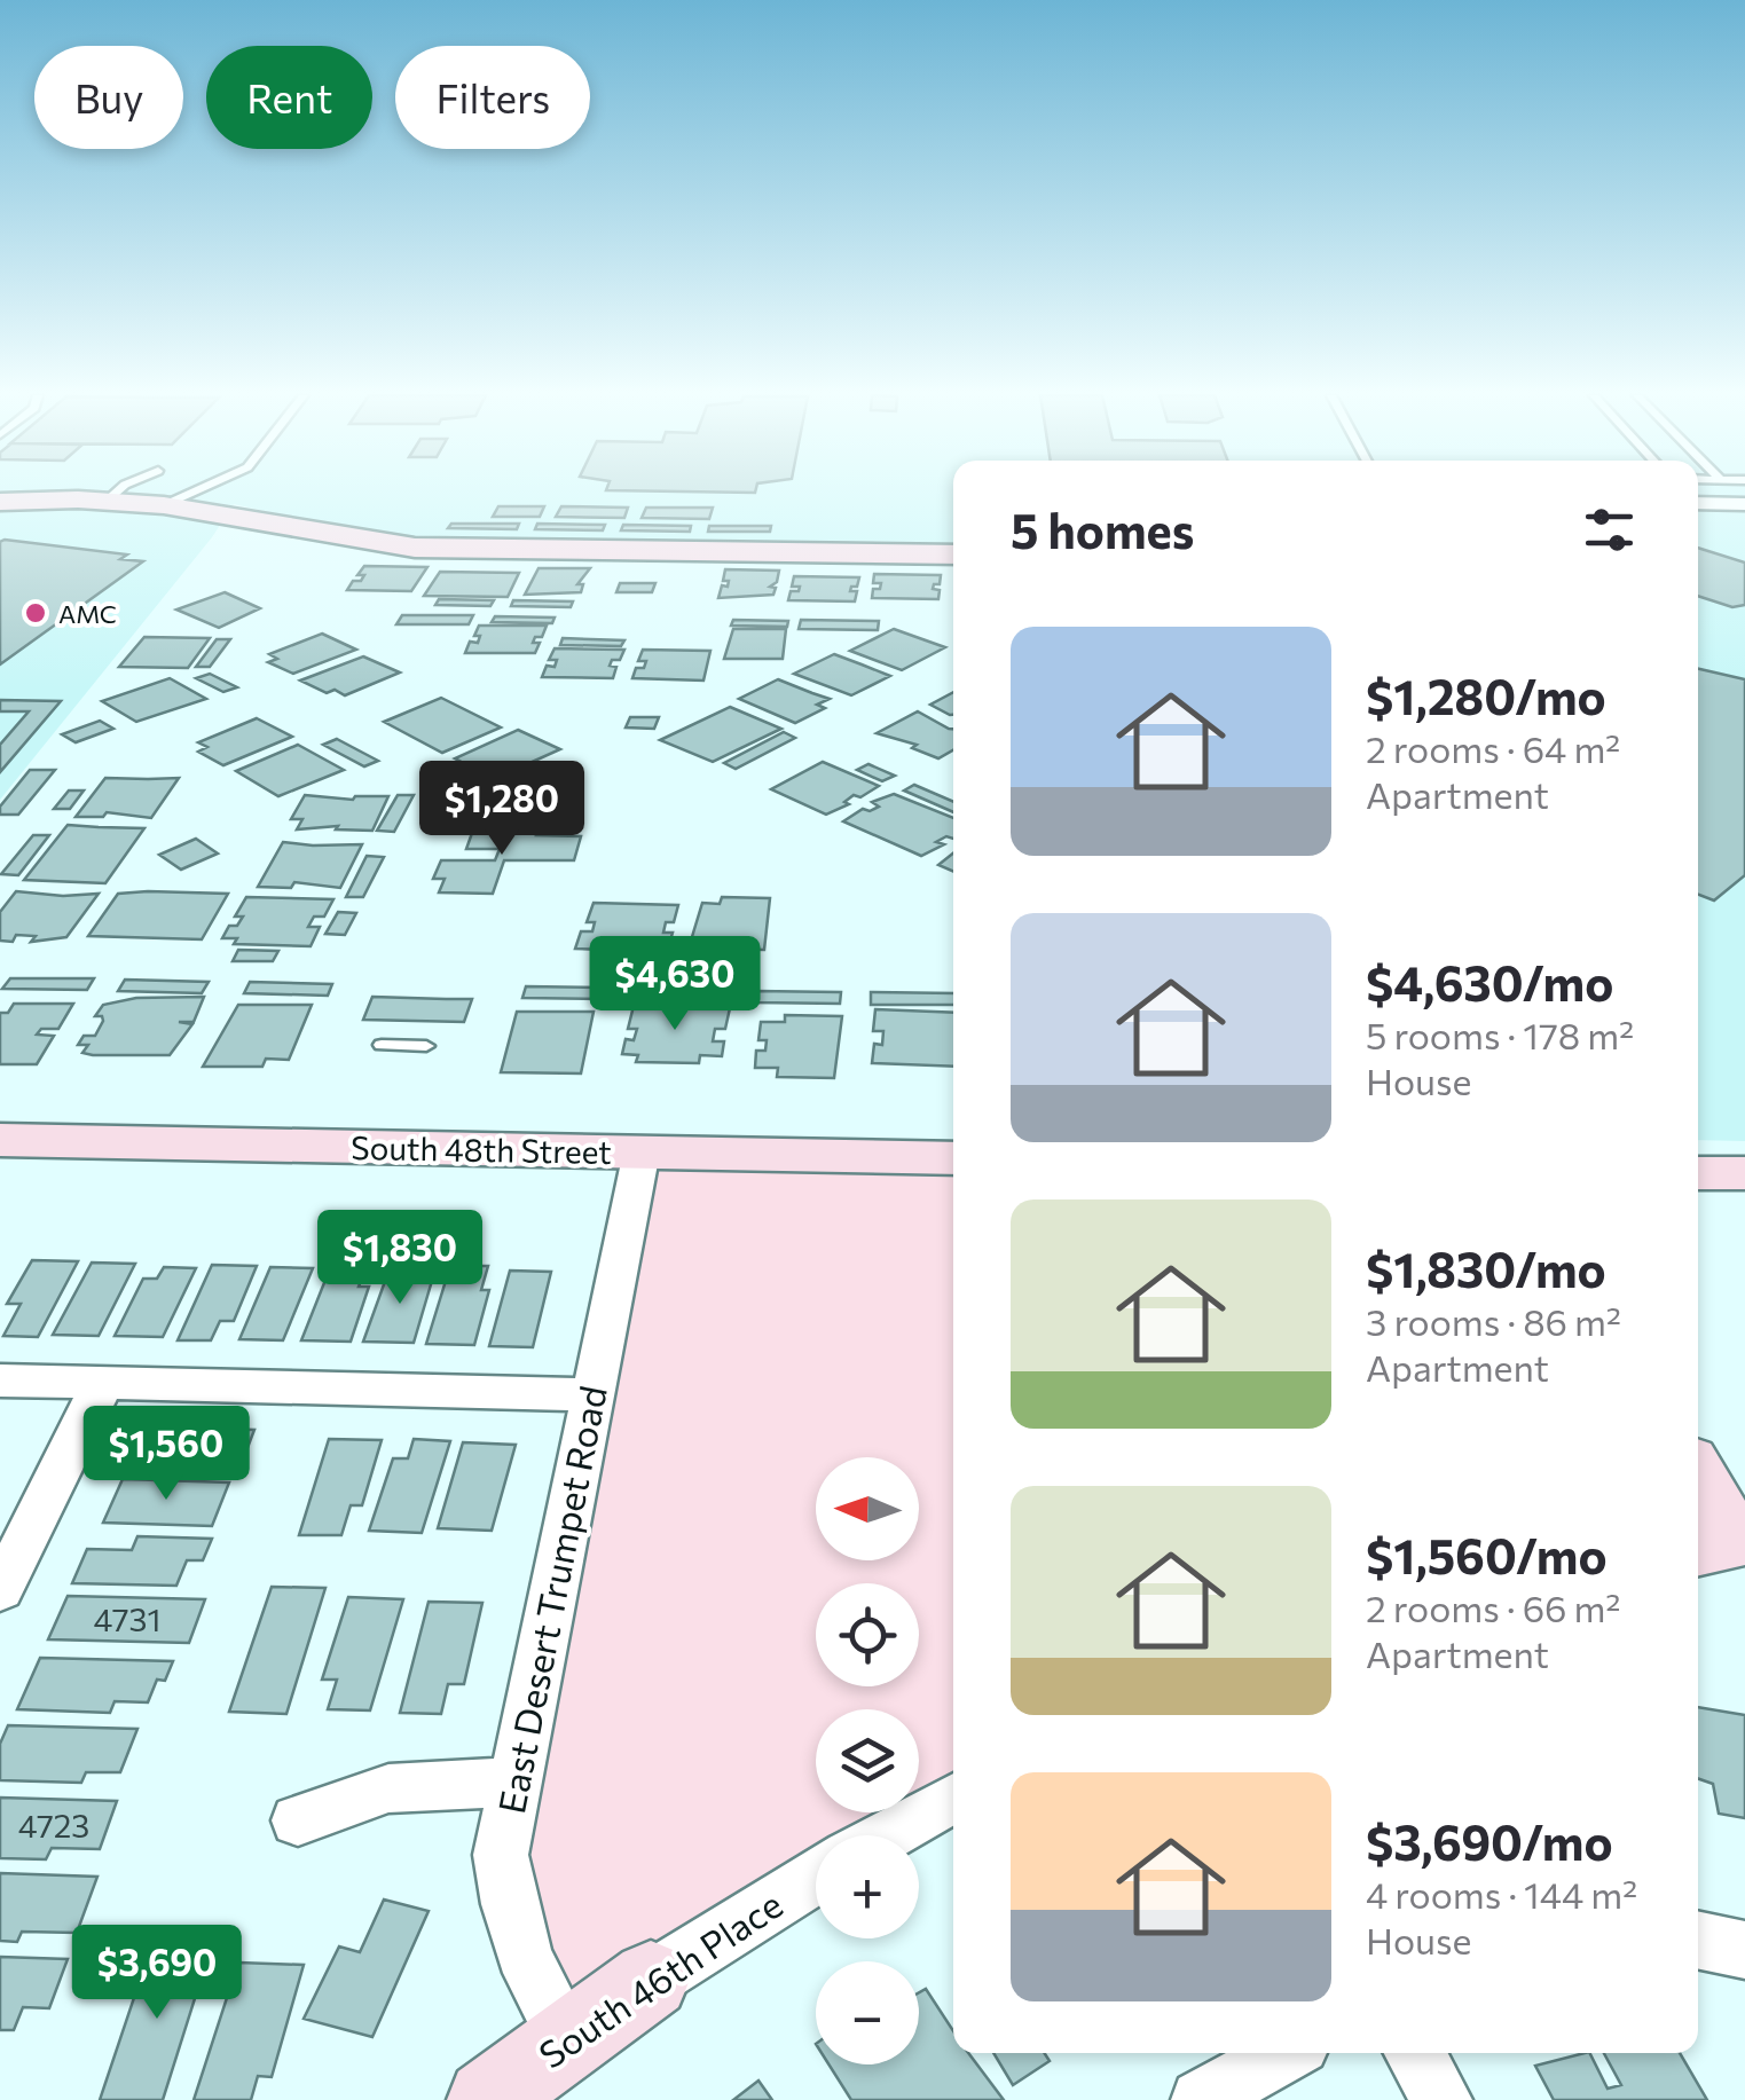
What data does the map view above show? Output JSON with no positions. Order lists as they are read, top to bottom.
{
  "streets": {
    "street": ["South 48th Street", "East Desert Trumpet Road", "South 46th Place"]
  },
  "crossings": [
    ["South 48th Street", "East Desert Trumpet Road"],
    ["East Desert Trumpet Road", "South 46th Place"]
  ],
  "places": ["AMC"],
  "house_numbers": ["4731", "4723"],
  "north": "left",
  "page": {
    "chip": ["Buy", "Rent", "Filters"],
    "heading": "5 homes",
    "list": [
      {
        "name": "$1,280/mo",
        "note": "2 rooms · 64 m² · Apartment"
      },
      {
        "name": "$4,630/mo",
        "note": "5 rooms · 178 m² · House"
      },
      {
        "name": "$1,830/mo",
        "note": "3 rooms · 86 m² · Apartment"
      },
      {
        "name": "$1,560/mo",
        "note": "2 rooms · 66 m² · Apartment"
      },
      {
        "name": "$3,690/mo",
        "note": "4 rooms · 144 m² · House"
      }
    ],
    "price": [
      "$1,280",
      "$4,630",
      "$1,830",
      "$1,560",
      "$3,690"
    ],
    "map_buttons": ["+", "−"]
  }
}
